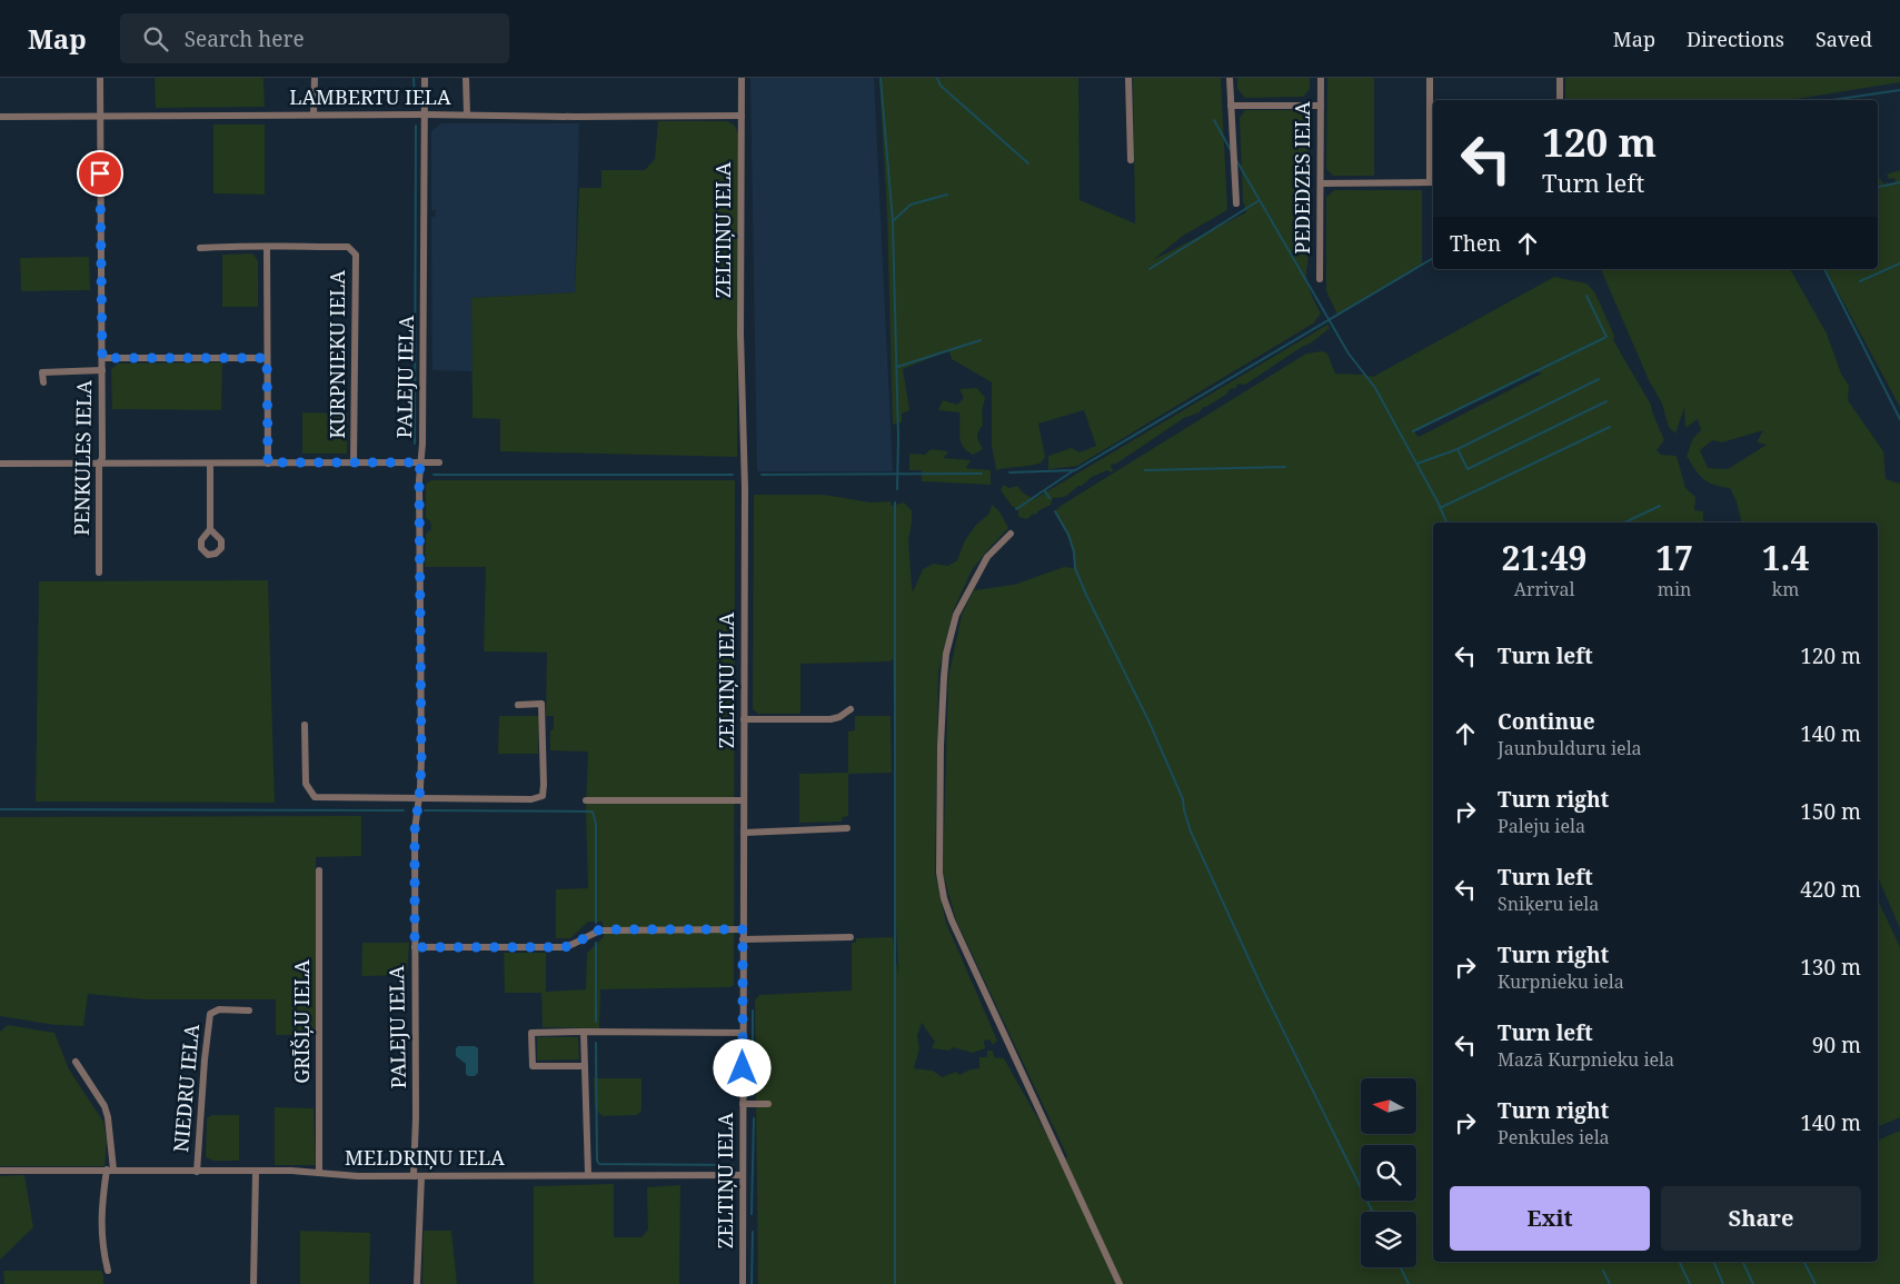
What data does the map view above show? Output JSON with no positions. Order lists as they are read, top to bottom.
{
  "streets": {
    "street": [
      "LAMBERTU IELA",
      "PEDEDZES IELA",
      "ZELTIŅU IELA",
      "KURPNIEKU IELA",
      "PALEJU IELA",
      "PENKULES IELA",
      "GRĪŠĻU IELA",
      "NIEDRU IELA",
      "MELDRIŅU IELA"
    ]
  },
  "crossings": [
    ["LAMBERTU IELA", "ZELTIŅU IELA"],
    ["LAMBERTU IELA", "PALEJU IELA"],
    ["LAMBERTU IELA", "PENKULES IELA"],
    ["ZELTIŅU IELA", "MELDRIŅU IELA"],
    ["PALEJU IELA", "MELDRIŅU IELA"],
    ["GRĪŠĻU IELA", "MELDRIŅU IELA"],
    ["NIEDRU IELA", "MELDRIŅU IELA"]
  ],
  "north": "left",
  "page": {
    "header": "Map",
    "search": "Search here",
    "nav": ["Map", "Directions", "Saved"],
    "turn": ["120 m", "Turn left"],
    "then": "Then",
    "eta": [
      "21:49",
      "Arrival",
      "17",
      "min",
      "1.4",
      "km"
    ],
    "list": [
      {
        "name": "Turn left",
        "value": "120 m"
      },
      {
        "name": "Continue",
        "note": "Jaunbulduru iela",
        "value": "140 m"
      },
      {
        "name": "Turn right",
        "note": "Paleju iela",
        "value": "150 m"
      },
      {
        "name": "Turn left",
        "note": "Sniķeru iela",
        "value": "420 m"
      },
      {
        "name": "Turn right",
        "note": "Kurpnieku iela",
        "value": "130 m"
      },
      {
        "name": "Turn left",
        "note": "Mazā Kurpnieku iela",
        "value": "90 m"
      },
      {
        "name": "Turn right",
        "note": "Penkules iela",
        "value": "140 m"
      }
    ],
    "buttons": ["Exit", "Share"]
  }
}
